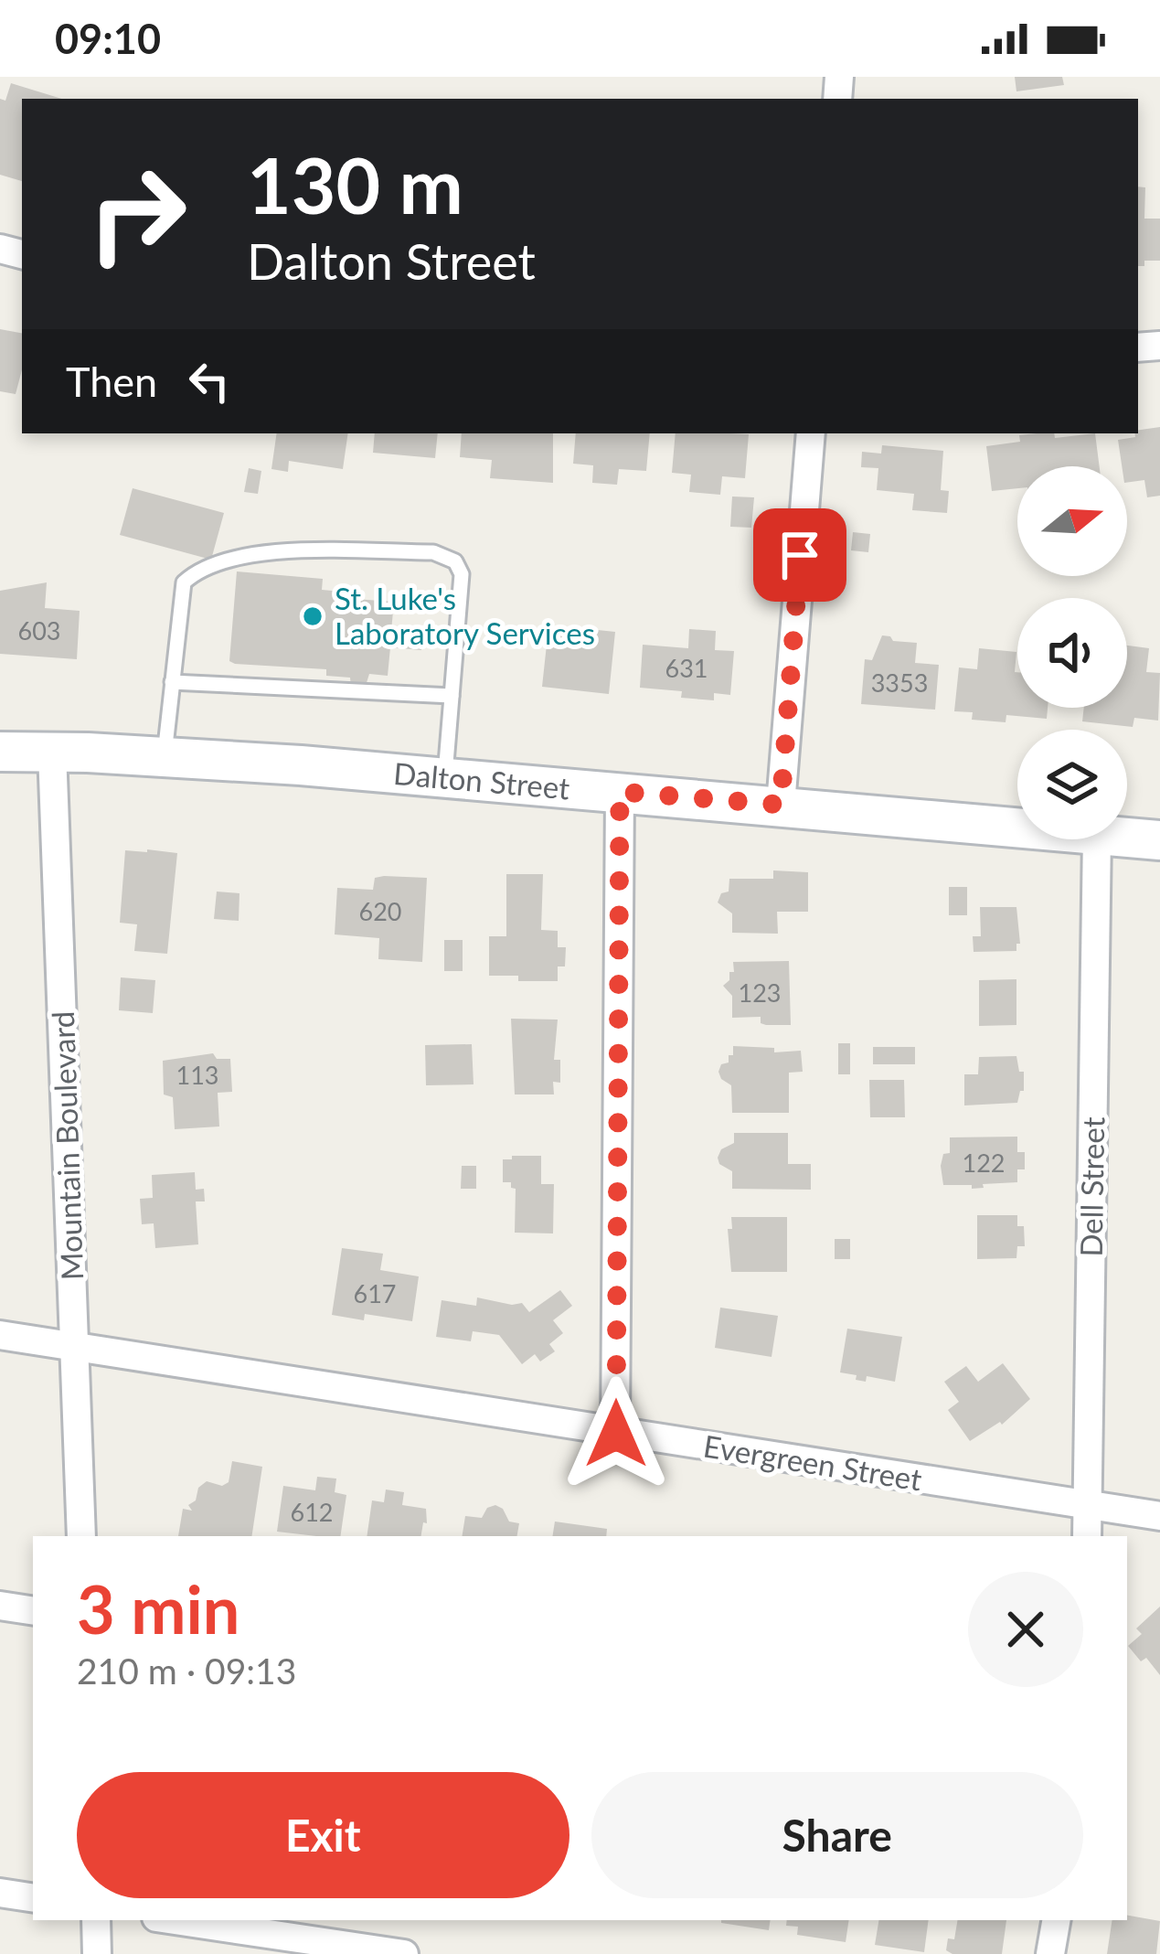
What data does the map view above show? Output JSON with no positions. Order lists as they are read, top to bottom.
{
  "streets": {
    "main road": ["Dalton Street"],
    "street": ["Mountain Boulevard", "Dell Street", "Evergreen Street"]
  },
  "crossings": [
    ["Dalton Street", "Mountain Boulevard"],
    ["Mountain Boulevard", "Evergreen Street"],
    ["Dell Street", "Evergreen Street"]
  ],
  "places": ["St. Luke's Laboratory Services"],
  "house_numbers": [
    "603",
    "631",
    "3353",
    "620",
    "123",
    "113",
    "122",
    "617",
    "612"
  ],
  "north": "right",
  "page": {
    "status": "09:10",
    "turn": ["130 m", "Dalton Street"],
    "then": "Then",
    "heading": ["3 min", "210 m · 09:13"],
    "buttons": ["Exit", "Share"]
  }
}
